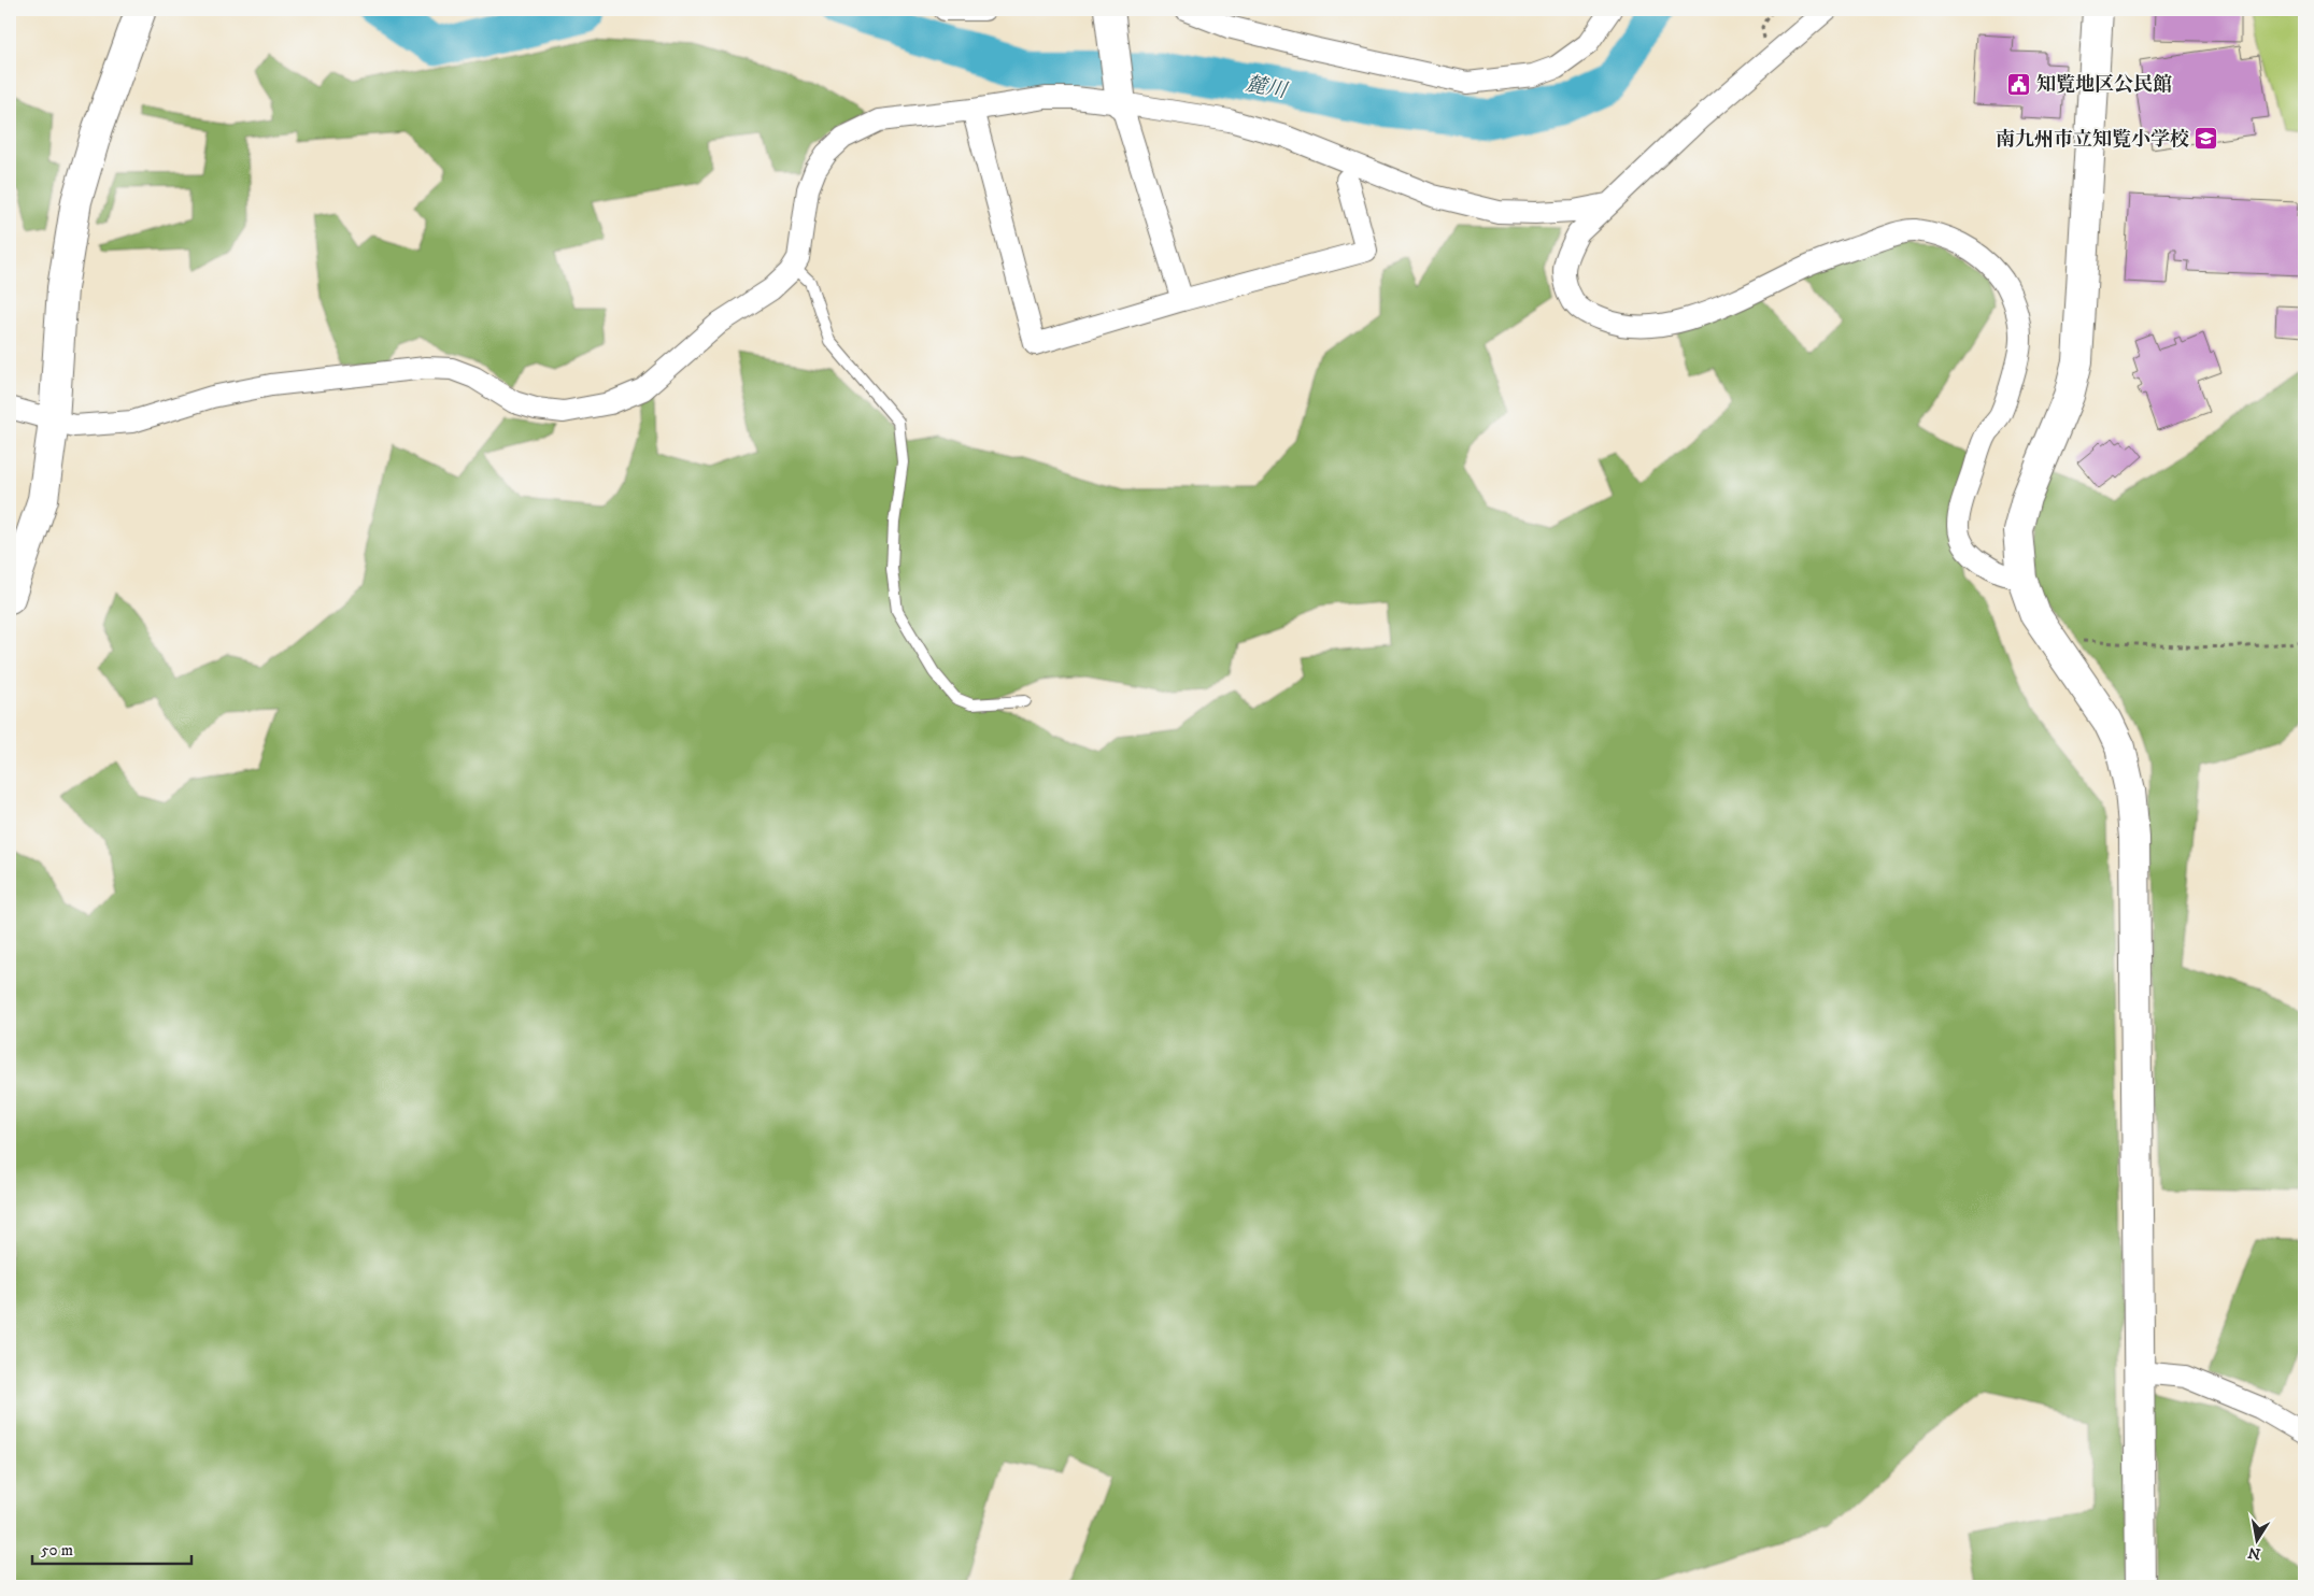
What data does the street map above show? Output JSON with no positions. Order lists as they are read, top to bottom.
{
  "water": ["麓川"],
  "places": {
    "public building": ["知覧地区公民館"],
    "school or university": ["南九州市立知覧小学校"]
  },
  "scale_bar": "50 m",
  "north": "bottom"
}
